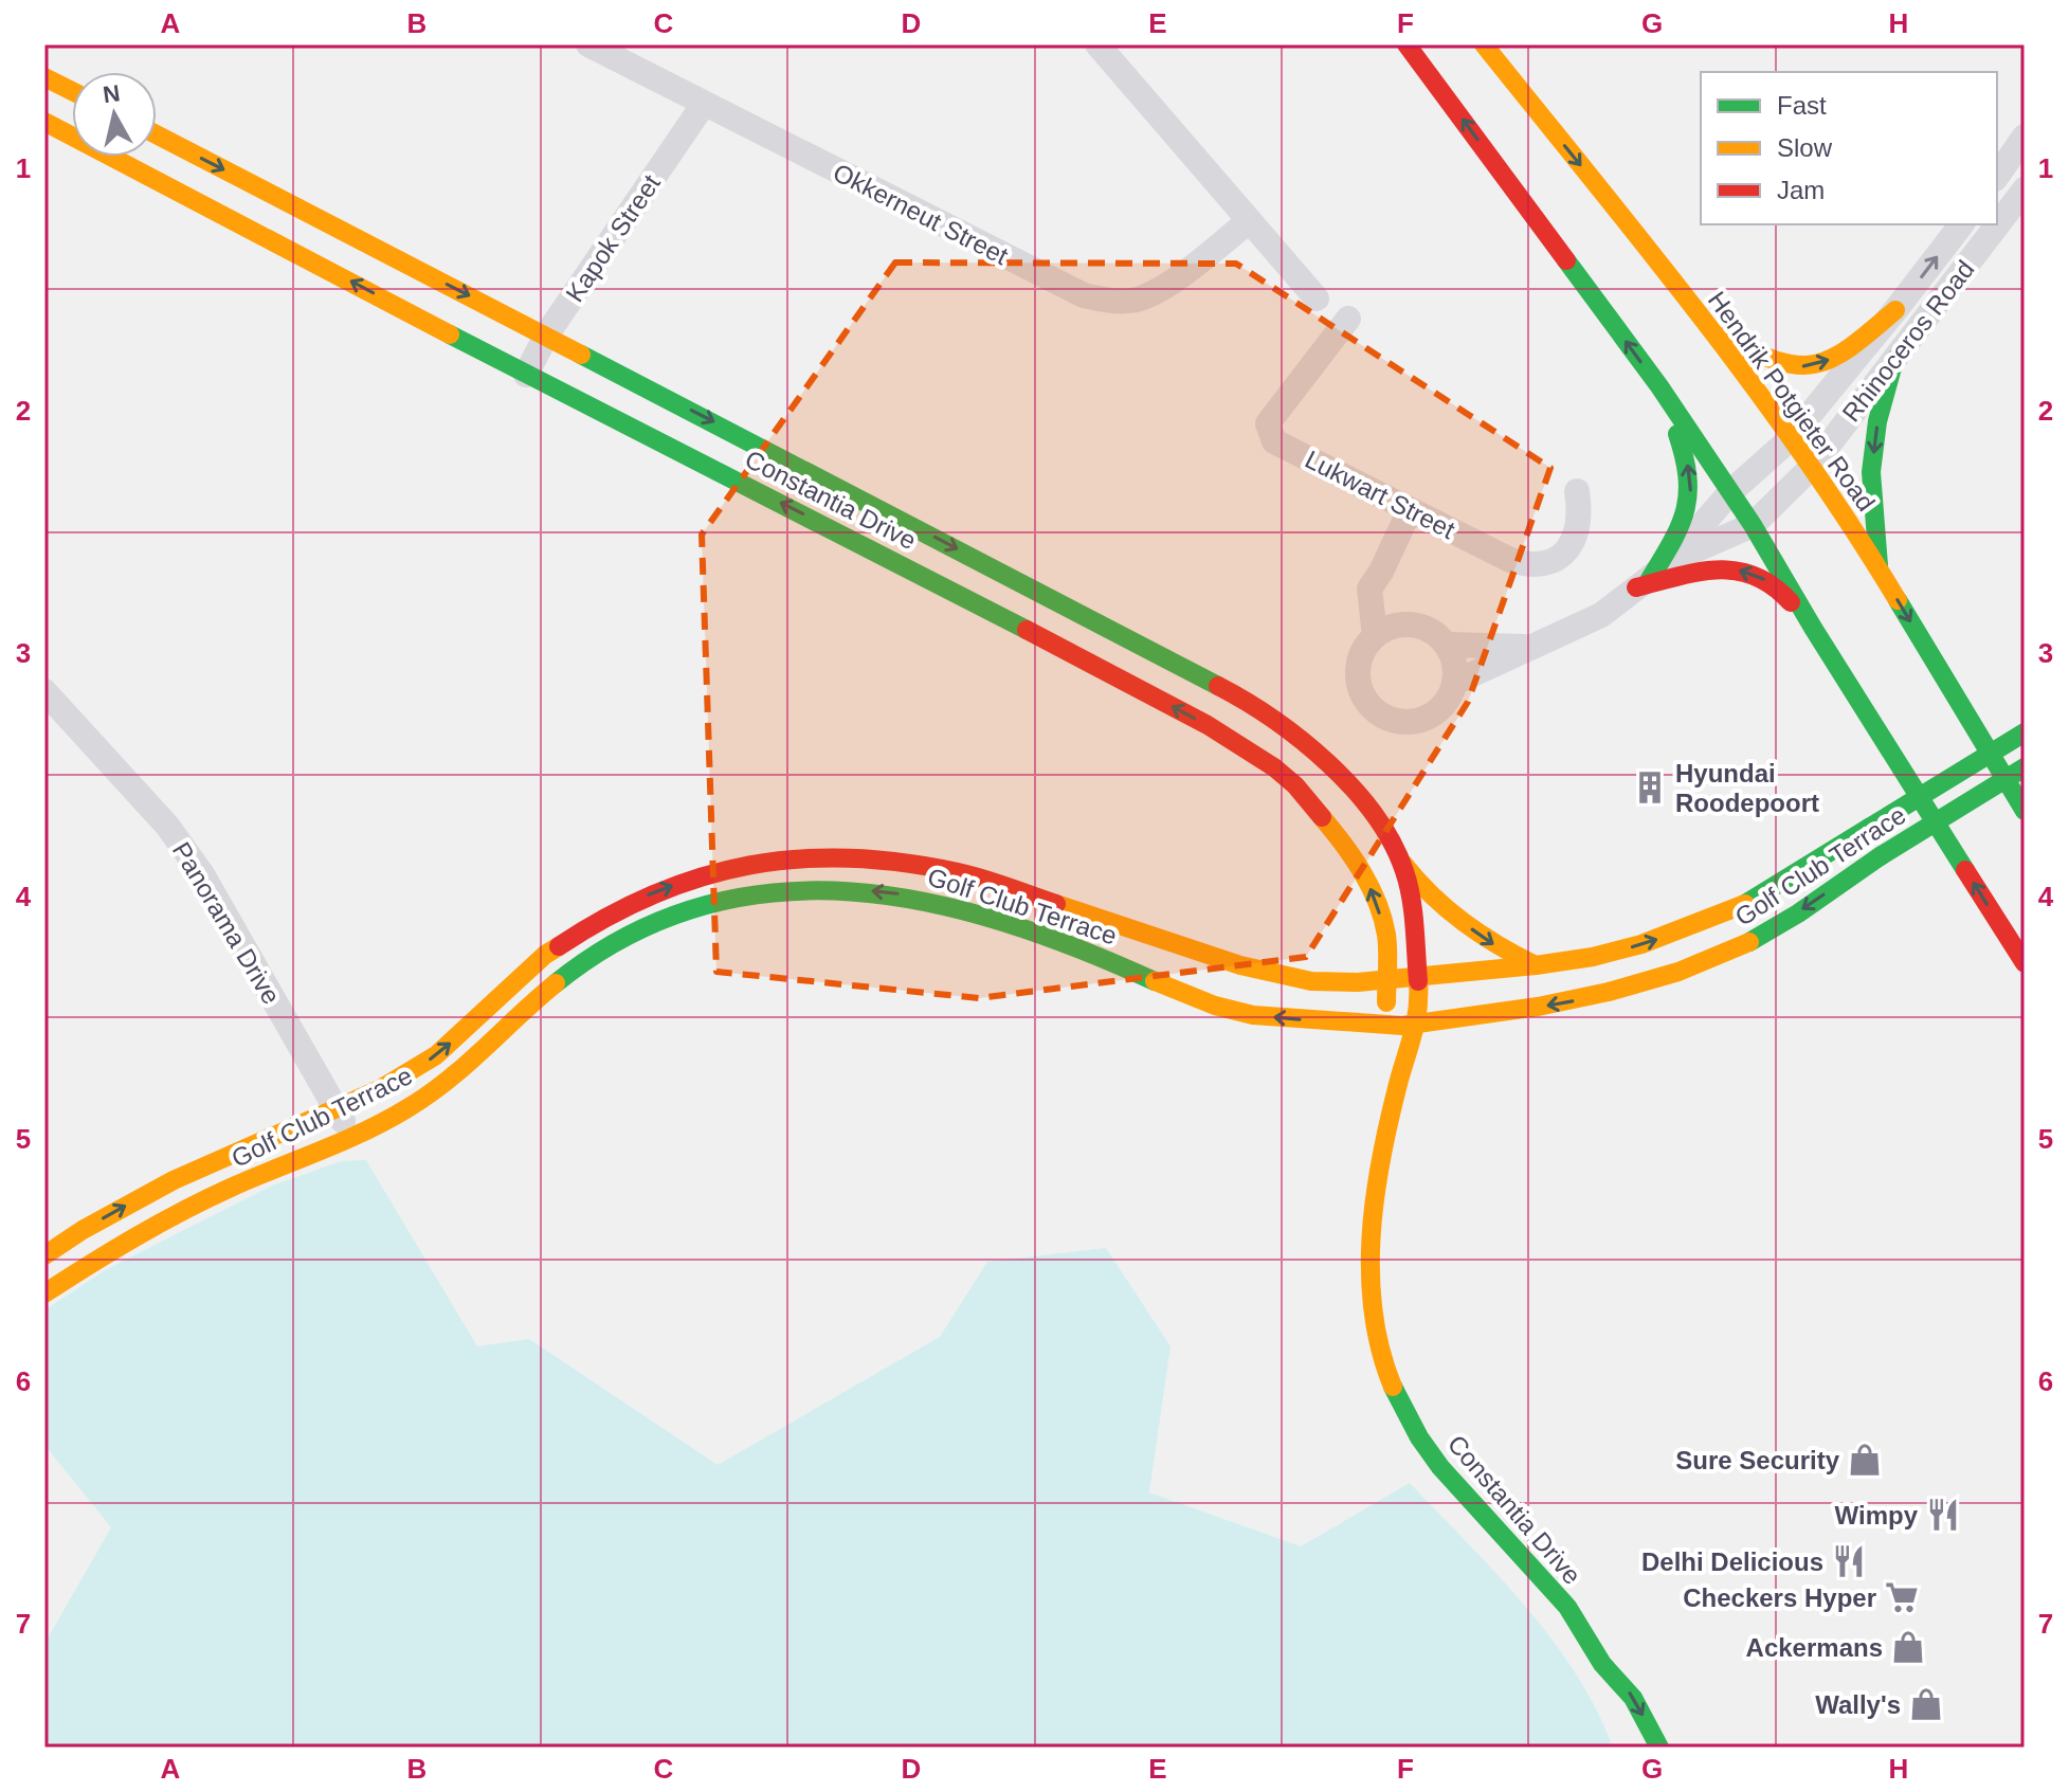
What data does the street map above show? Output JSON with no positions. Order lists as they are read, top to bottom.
{
  "streets": {
    "street": [
      "Okkerneut Street",
      "Kapok Street",
      "Rhinoceros Road",
      "Hendrik Potgieter Road",
      "Lukwart Street",
      "Constantia Drive",
      "Golf Club Terrace",
      "Panorama Drive"
    ]
  },
  "crossings": [
    ["Okkerneut Street", "Kapok Street"],
    ["Kapok Street", "Constantia Drive"],
    ["Rhinoceros Road", "Hendrik Potgieter Road"],
    ["Constantia Drive", "Golf Club Terrace"],
    ["Golf Club Terrace", "Panorama Drive"]
  ],
  "places": {
    "building": ["Hyundai Roodepoort"],
    "shop": ["Sure Security", "Ackermans", "Wally's"],
    "restaurant": ["Wimpy", "Delhi Delicious"],
    "supermarket": ["Checkers Hyper"]
  },
  "legend": ["Fast", "Slow", "Jam"],
  "north": "top",
  "grid": {
    "columns": [
      "A",
      "B",
      "C",
      "D",
      "E",
      "F",
      "G",
      "H"
    ],
    "rows": [
      "1",
      "2",
      "3",
      "4",
      "5",
      "6",
      "7"
    ]
  }
}
